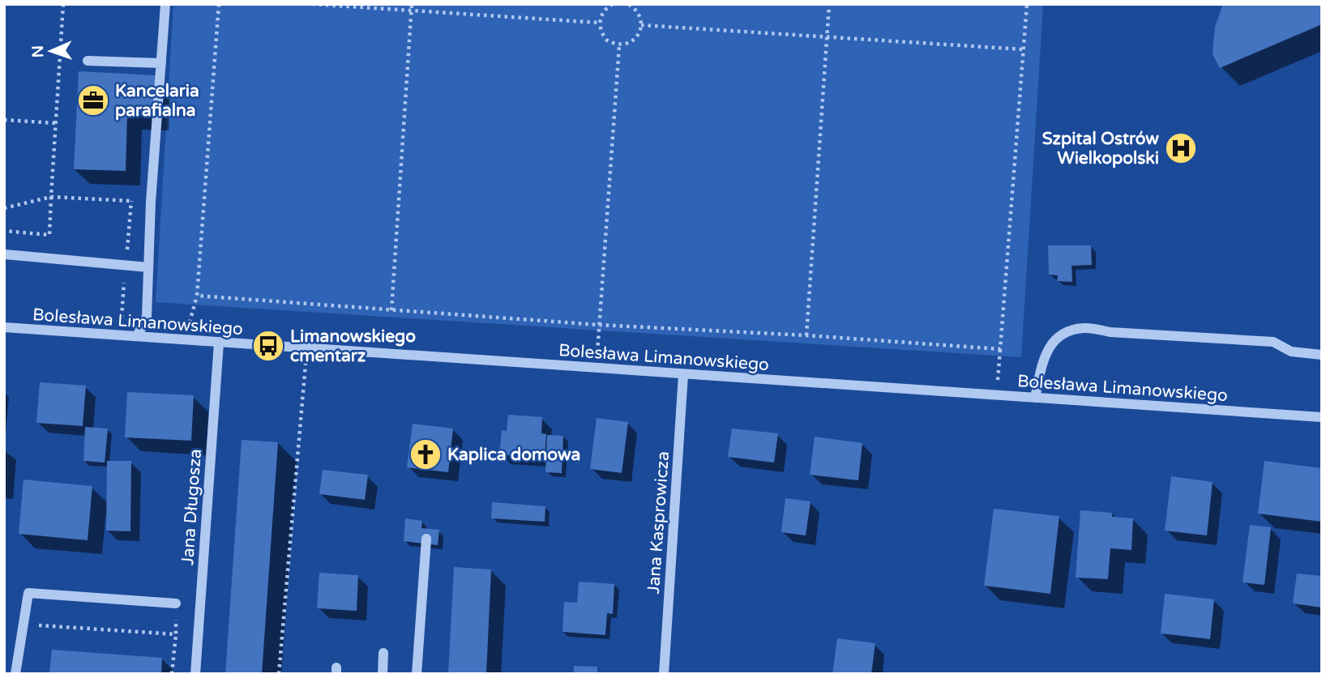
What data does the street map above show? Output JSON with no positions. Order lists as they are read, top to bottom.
{
  "streets": {
    "street": ["Bolesława Limanowskiego", "Jana Długosza", "Jana Kasprowicza"]
  },
  "crossings": [
    ["Bolesława Limanowskiego", "Jana Długosza"],
    ["Bolesława Limanowskiego", "Jana Kasprowicza"]
  ],
  "places": {
    "office": ["Kancelaria parafialna"],
    "hospital": ["Szpital Ostrów Wielkopolski"],
    "bus stop": ["Limanowskiego cmentarz"],
    "church": ["Kaplica domowa"]
  },
  "north": "left"
}
